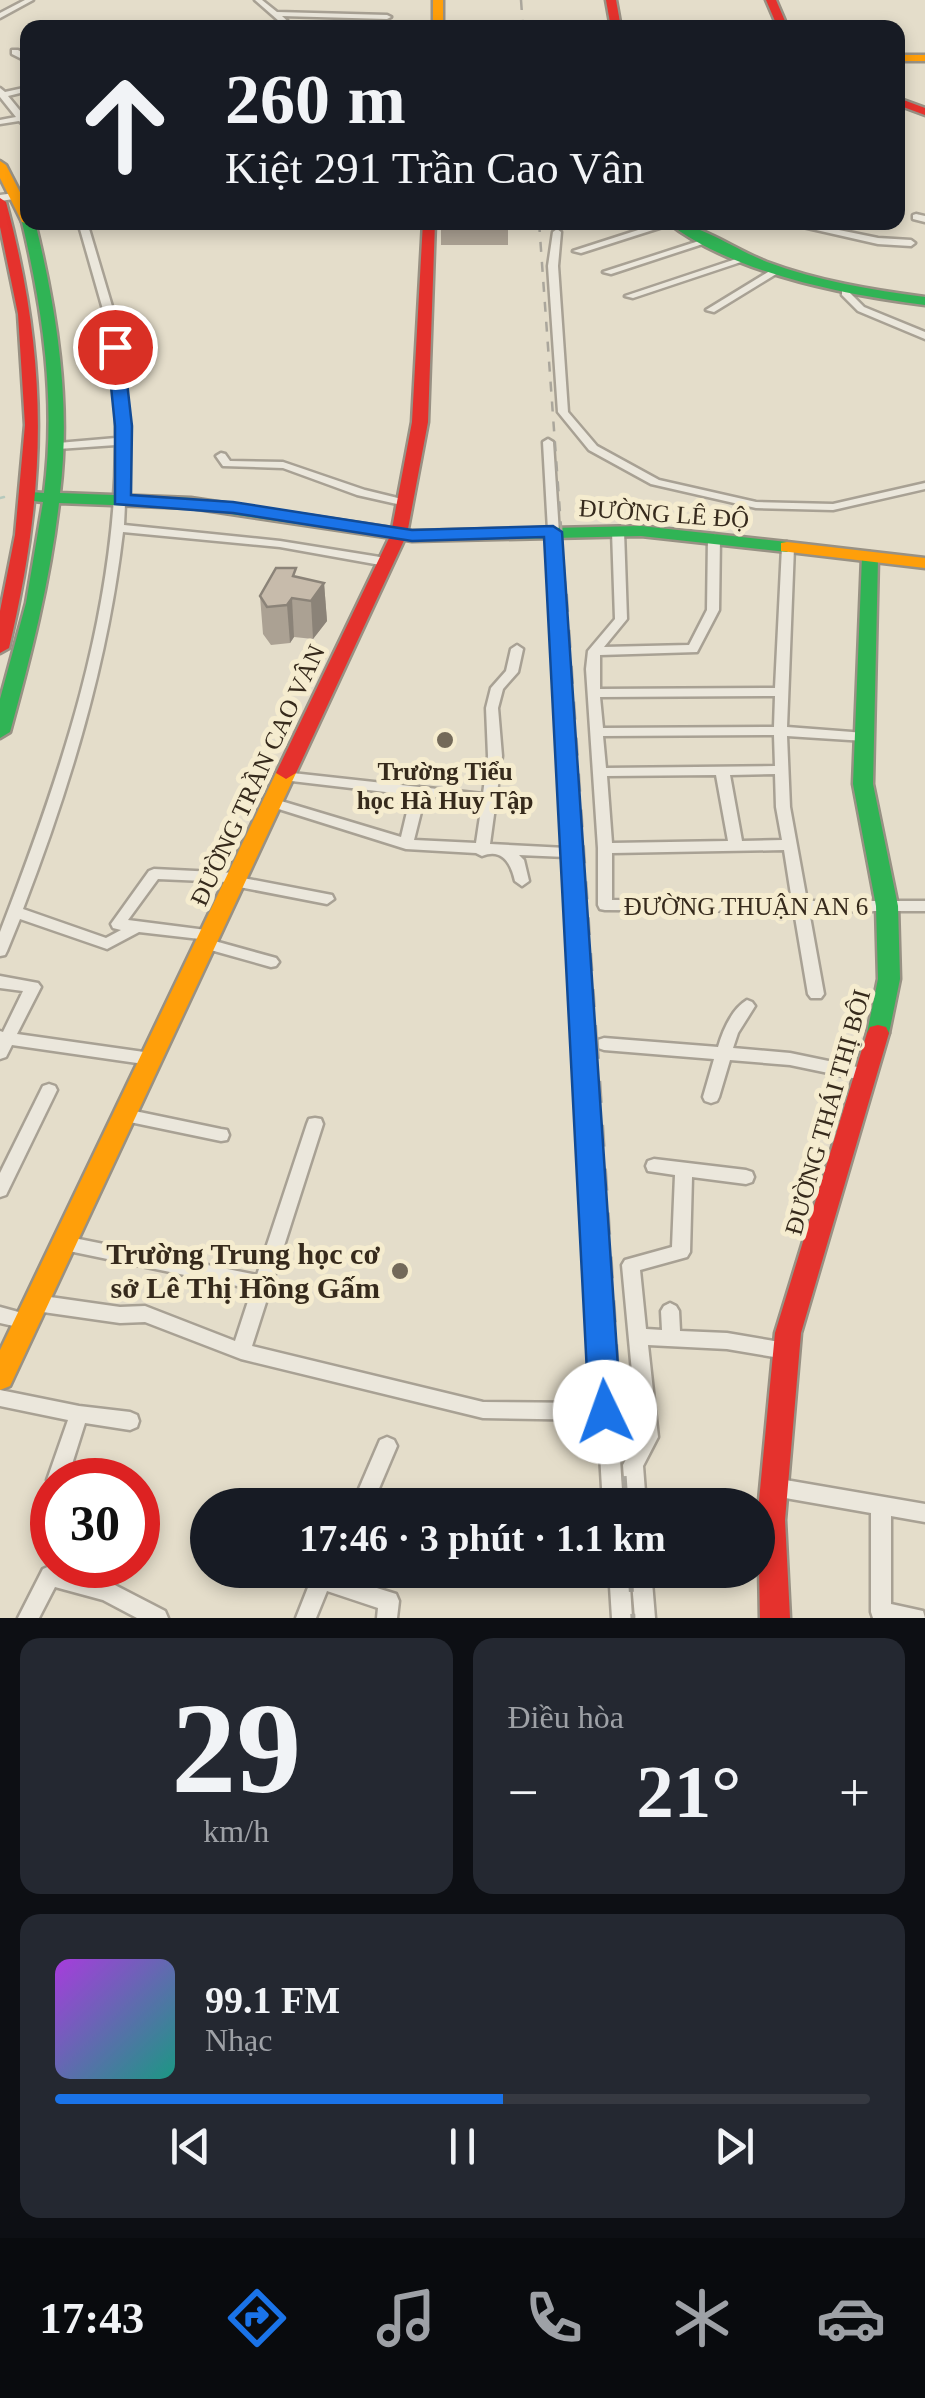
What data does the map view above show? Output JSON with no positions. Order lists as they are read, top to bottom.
{
  "streets": {
    "main road": ["ĐƯỜNG LÊ ĐỘ", "ĐƯỜNG TRẦN CAO VÂN", "ĐƯỜNG THÁI THỊ BÔI"],
    "street": ["ĐƯỜNG THUẬN AN 6"]
  },
  "crossings": [
    ["ĐƯỜNG LÊ ĐỘ", "ĐƯỜNG TRẦN CAO VÂN"],
    ["ĐƯỜNG LÊ ĐỘ", "ĐƯỜNG THÁI THỊ BÔI"],
    ["ĐƯỜNG THUẬN AN 6", "ĐƯỜNG THÁI THỊ BÔI"]
  ],
  "places": ["Trường Tiểu học Hà Huy Tập", "Trường Trung học cơ sở Lê Thị Hồng Gấm"],
  "page": {
    "turn": ["260 m", "Kiệt 291 Trần Cao Vân"],
    "limit": "30",
    "trip": "17:46 · 3 phút · 1.1 km",
    "tile": [
      ["29", "km/h"],
      "Điều hòa"
    ],
    "heat": ["−", "21°", "+"],
    "song": ["99.1 FM", "Nhạc"],
    "tabs": "17:43"
  }
}
